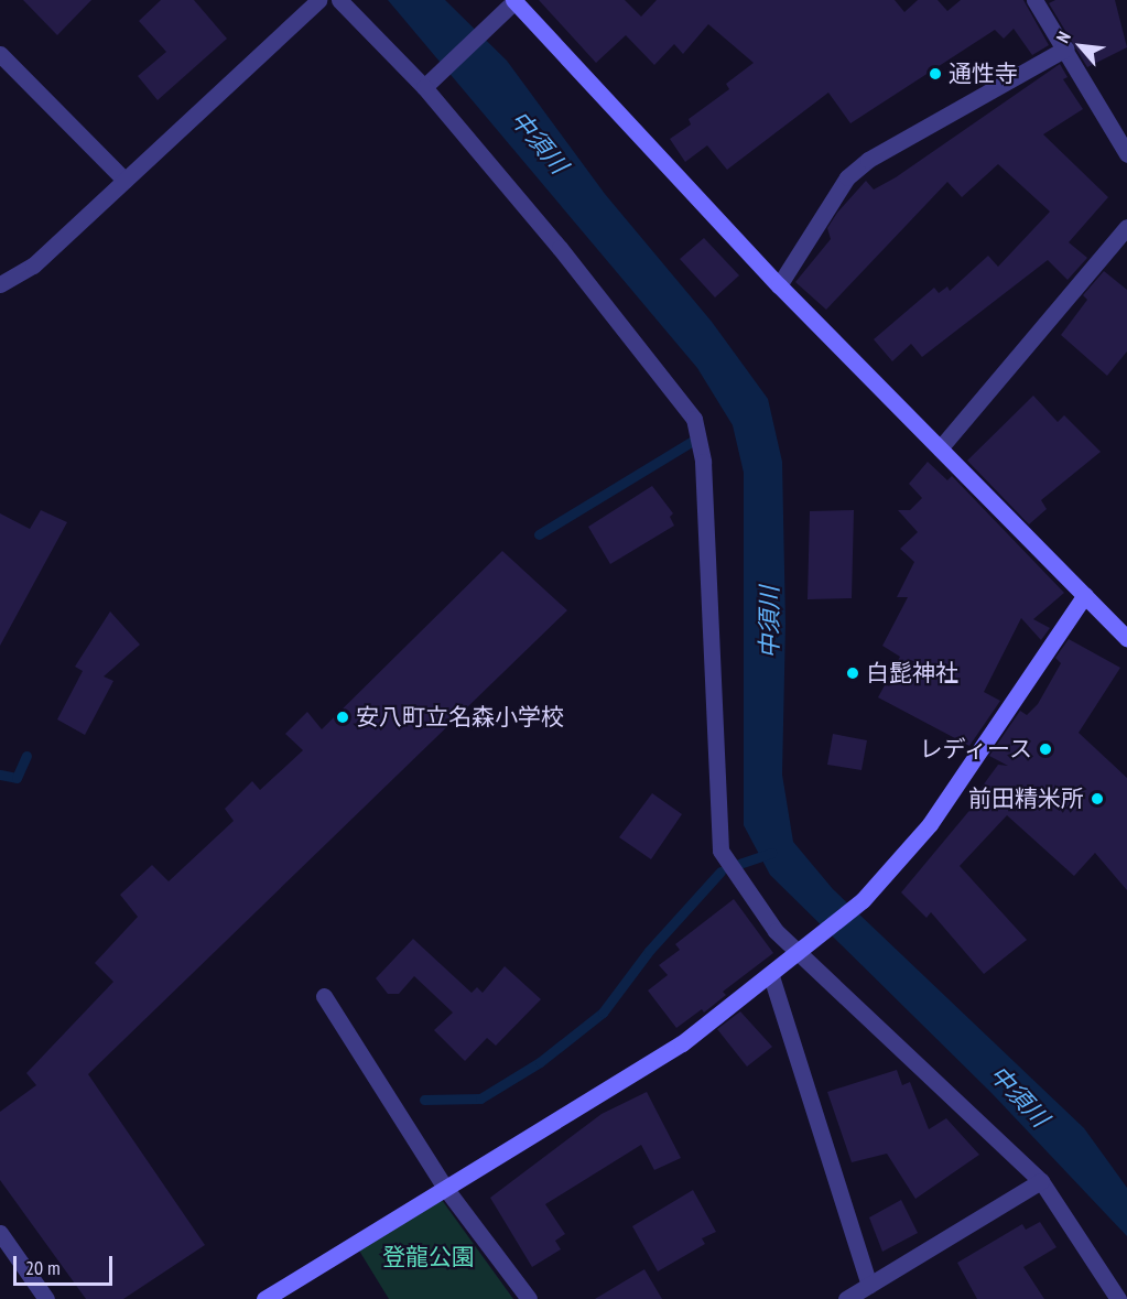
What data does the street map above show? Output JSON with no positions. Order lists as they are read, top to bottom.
{
  "water": ["中須川"],
  "parks": ["登龍公園"],
  "places": [
    "通性寺",
    "白髭神社",
    "安八町立名森小学校",
    "レディース",
    "前田精米所"
  ],
  "scale_bar": "20 m",
  "north": "top left"
}
